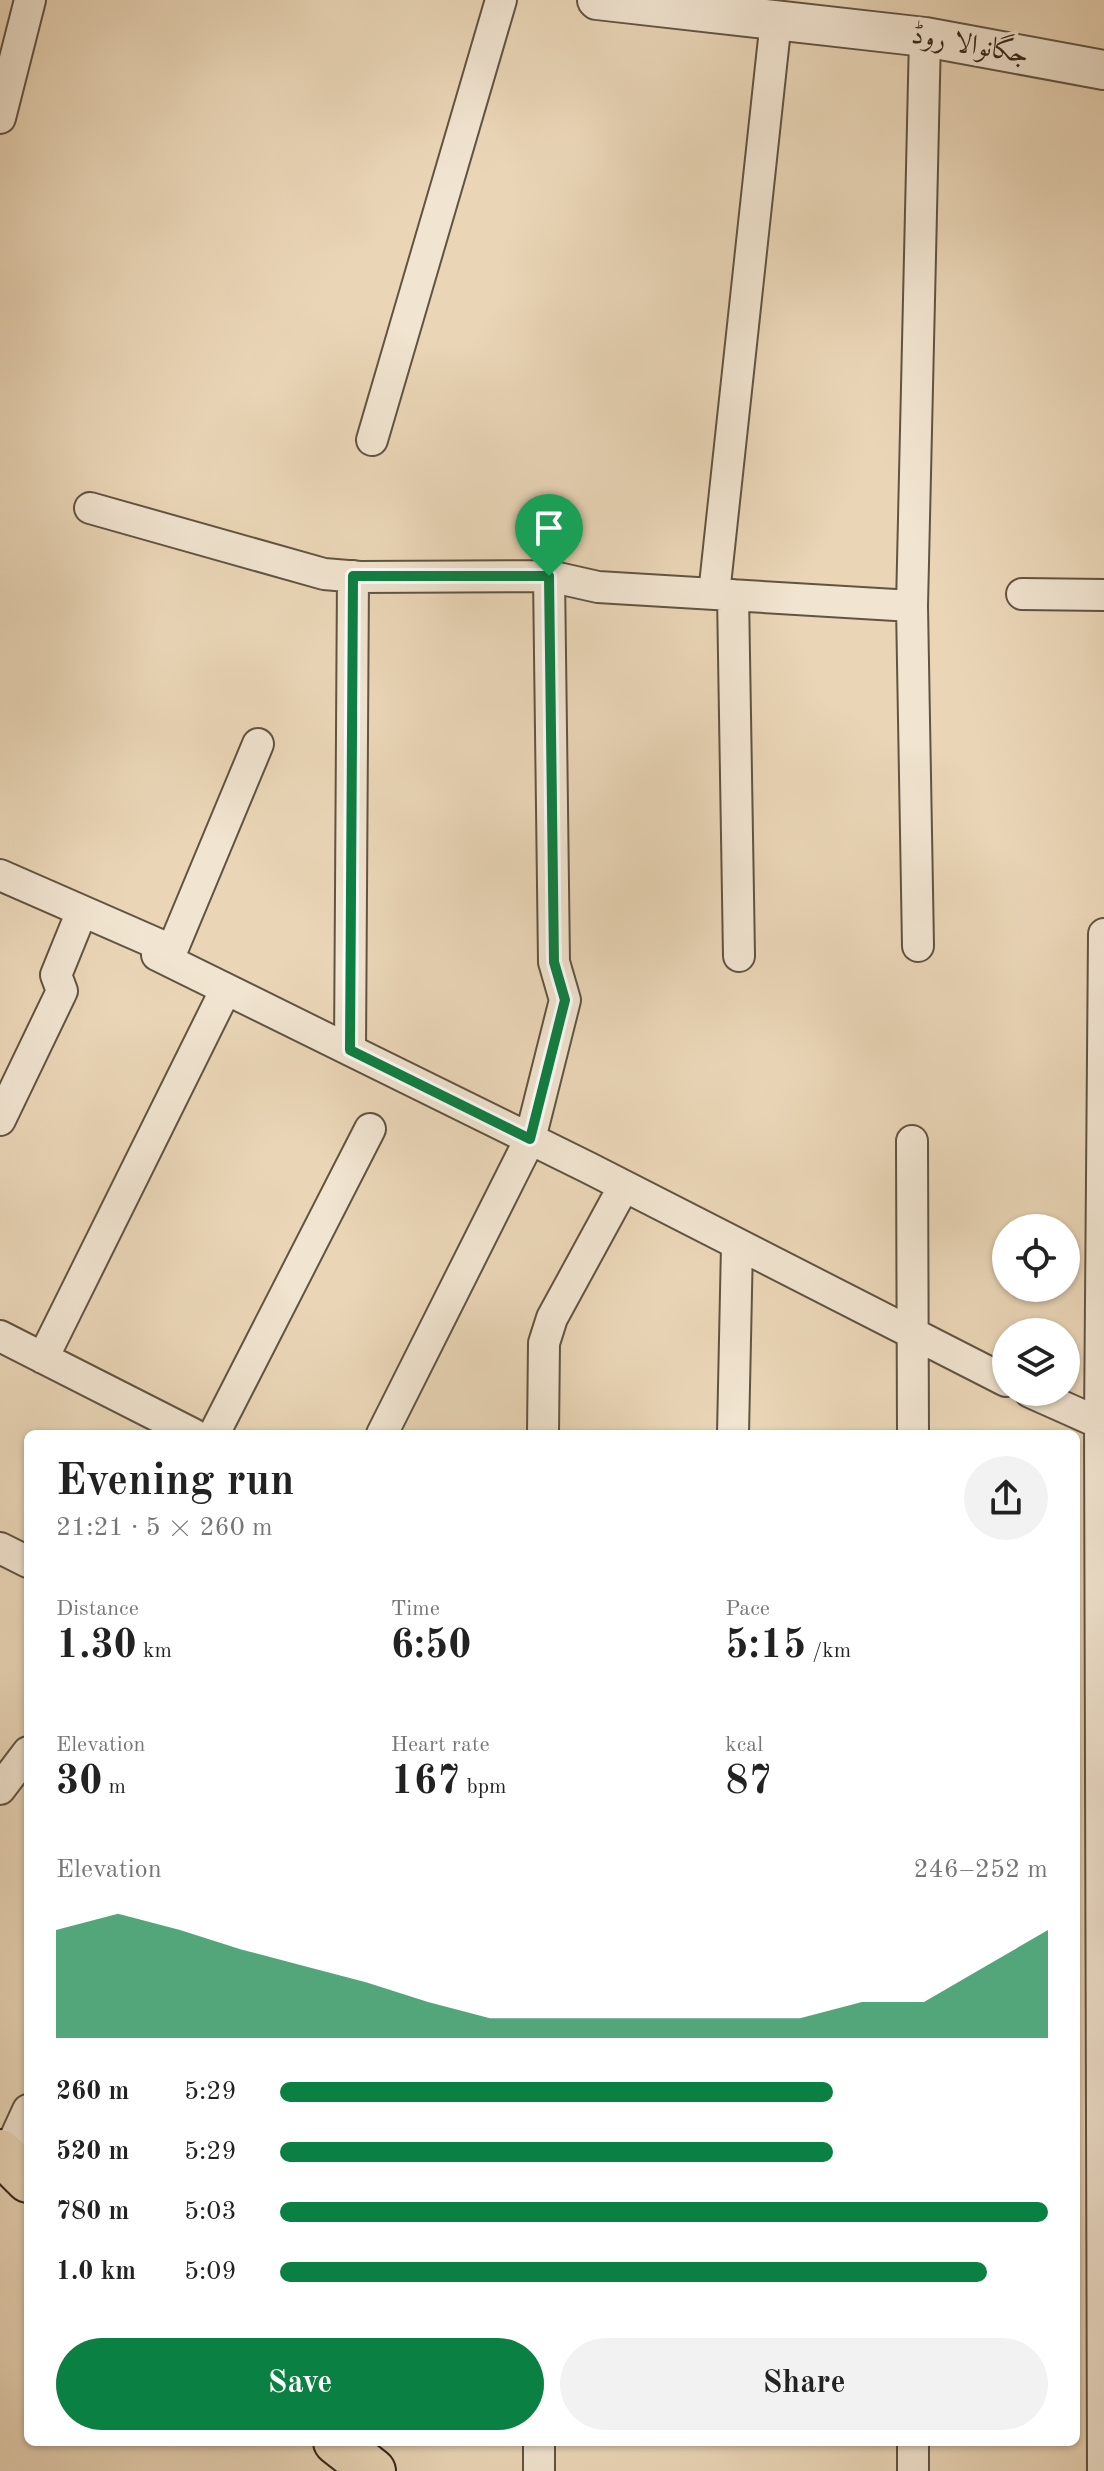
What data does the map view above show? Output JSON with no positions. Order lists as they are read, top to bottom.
{
  "streets": {
    "street": ["جگانوالا روڈ"]
  },
  "page": {
    "heading": ["Evening run", "21:21 · 5 × 260 m"],
    "stats": [
      ["Distance", "1.30 km"],
      ["Time", "6:50"],
      ["Pace", "5:15 /km"],
      ["Elevation", "30 m"],
      ["Heart rate", "167 bpm"],
      ["kcal", "87"]
    ],
    "chart": ["Elevation", "246–252 m"],
    "list": [
      {
        "name": "260 m",
        "note": "5:29"
      },
      {
        "name": "520 m",
        "note": "5:29"
      },
      {
        "name": "780 m",
        "note": "5:03"
      },
      {
        "name": "1.0 km",
        "note": "5:09"
      }
    ],
    "buttons": ["Save", "Share"]
  }
}
